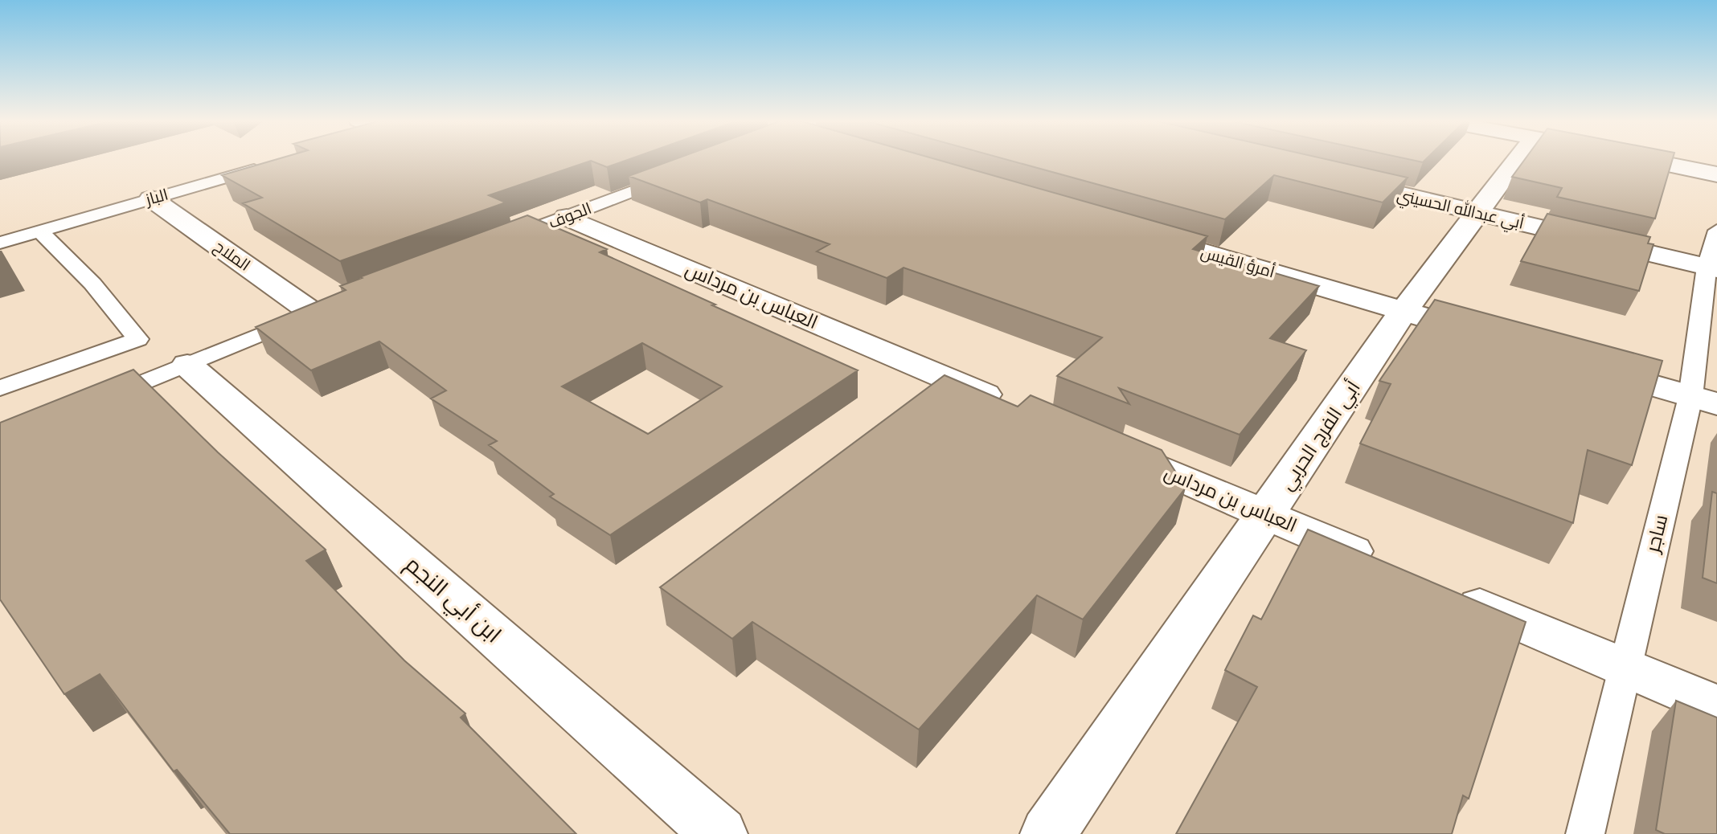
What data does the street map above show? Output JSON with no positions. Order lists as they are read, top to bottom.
{
  "streets": {
    "street": [
      "أبي عبدالله الحسيني",
      "الملاح",
      "أمرؤ القيس",
      "العباس بن مرداس",
      "أبي الفرج الحربي",
      "ابن أبي النجم"
    ],
    "lane": ["الباز", "الجوف", "ساجر"]
  },
  "crossings": [
    ["الباز", "الملاح"],
    ["أبي عبدالله الحسيني", "أبي الفرج الحربي"],
    ["أبي عبدالله الحسيني", "ساجر"],
    ["الجوف", "العباس بن مرداس"],
    ["أمرؤ القيس", "أبي الفرج الحربي"],
    ["العباس بن مرداس", "أبي الفرج الحربي"]
  ]
}
